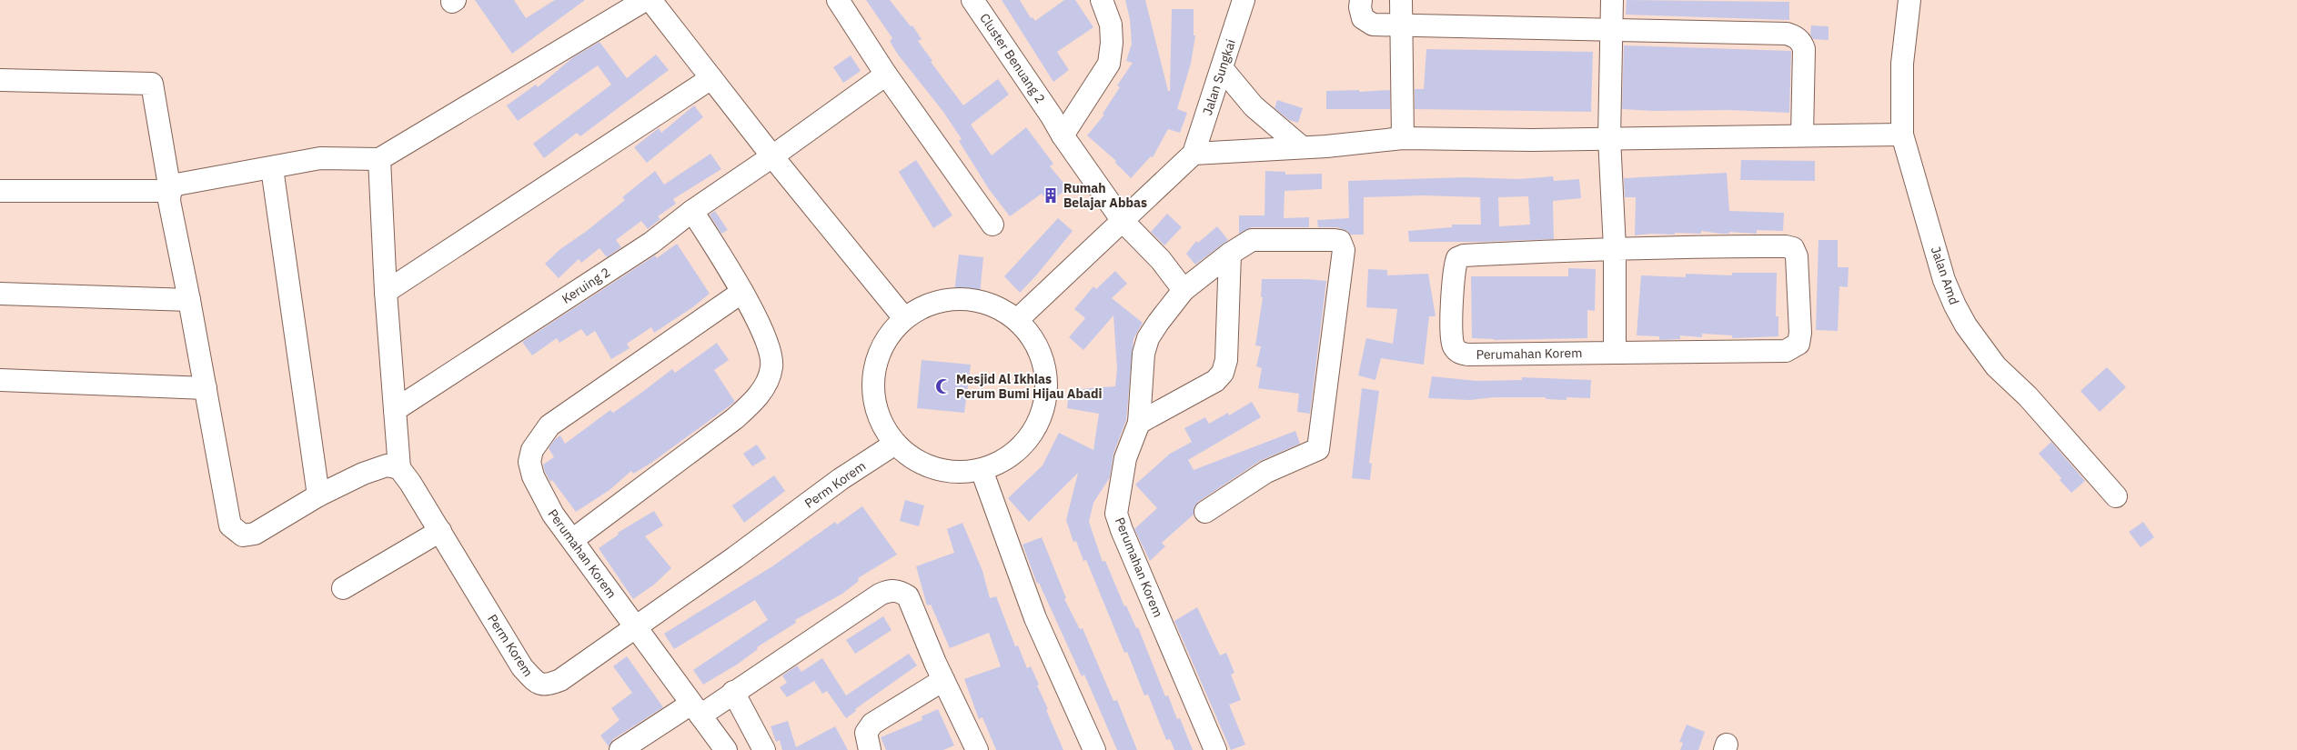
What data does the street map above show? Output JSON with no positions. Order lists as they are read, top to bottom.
{
  "streets": {
    "street": [
      "Cluster Benuang 2",
      "Jalan Sungkai",
      "Jalan Amd",
      "Keruing 2",
      "Perumahan Korem",
      "Perm Korem"
    ]
  },
  "crossings": [
    ["Perumahan Korem", "Perm Korem"]
  ],
  "places": {
    "building": ["Rumah Belajar Abbas"],
    "mosque": ["Mesjid Al Ikhlas Perum Bumi Hijau Abadi"]
  }
}
